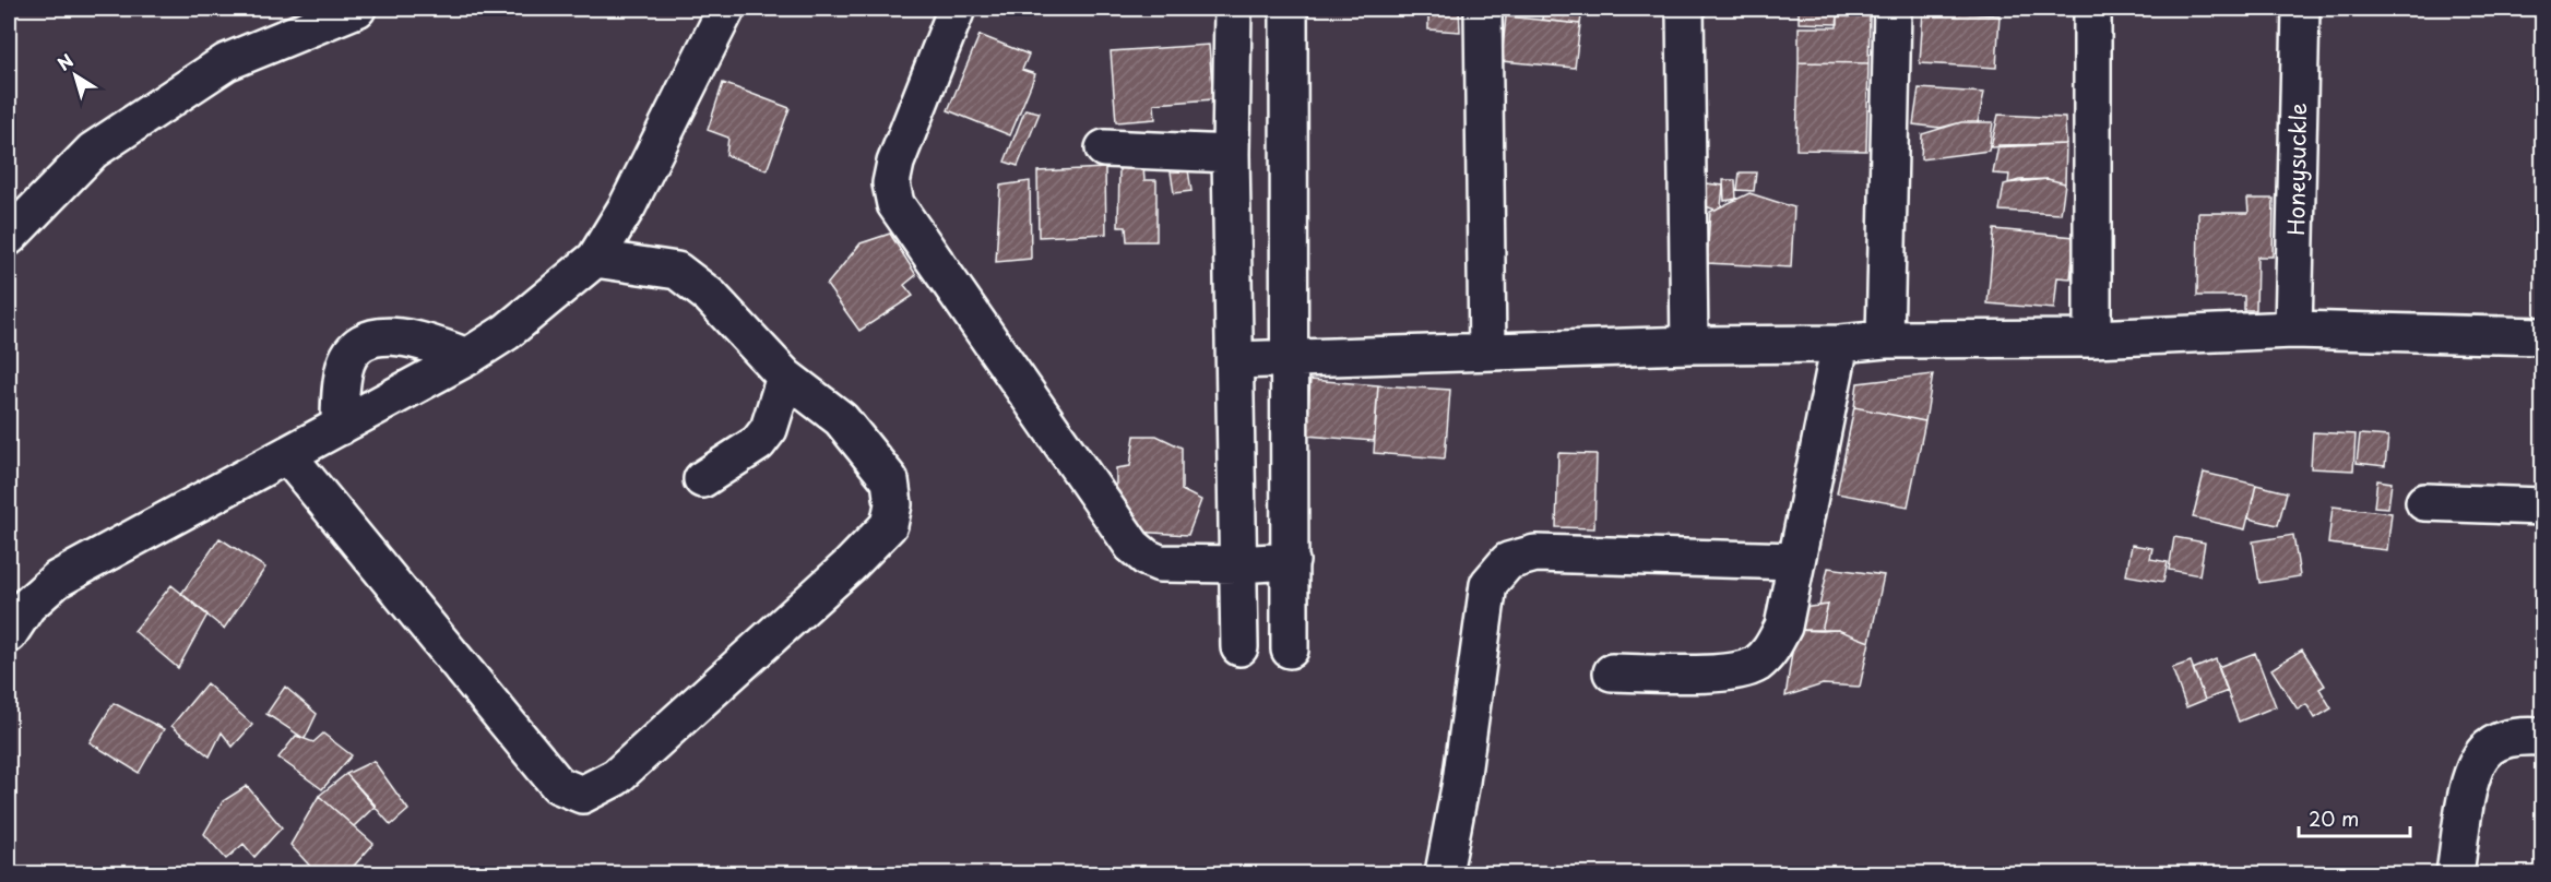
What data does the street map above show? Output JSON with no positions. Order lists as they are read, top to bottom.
{
  "streets": {
    "street": ["Honeysuckle"]
  },
  "scale_bar": "20 m",
  "north": "top left"
}
